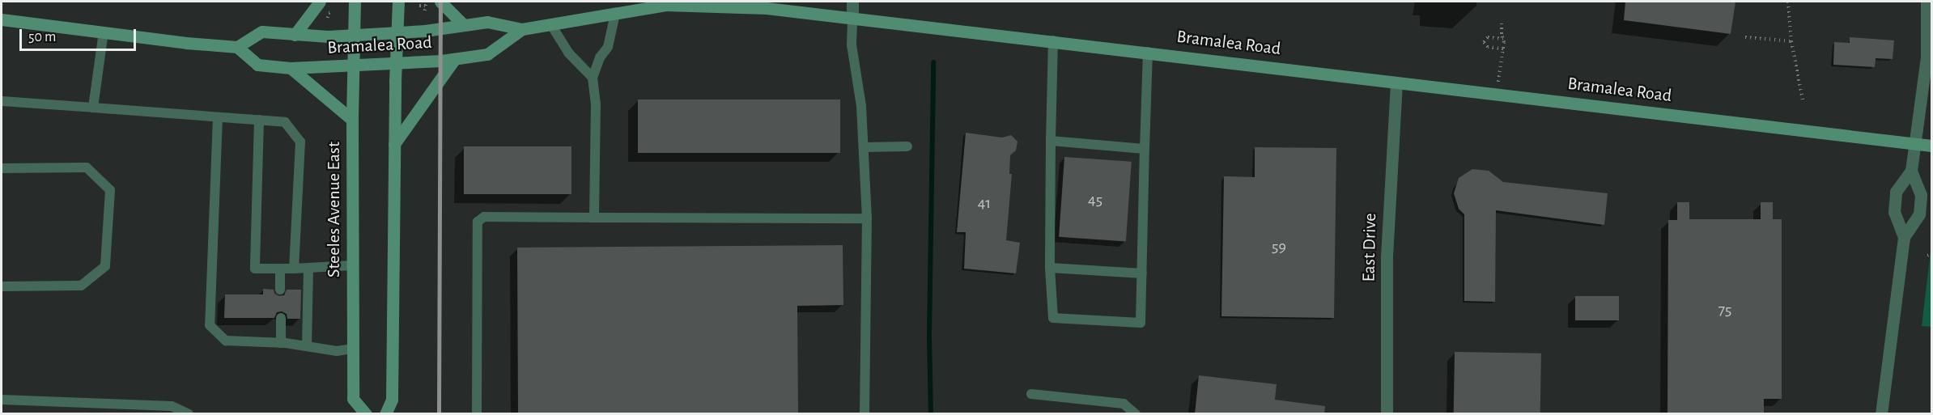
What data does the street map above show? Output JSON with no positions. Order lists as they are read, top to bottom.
{
  "streets": {
    "main road": ["Bramalea Road", "Steeles Avenue East"],
    "street": ["East Drive"]
  },
  "crossings": [
    ["Bramalea Road", "Steeles Avenue East"],
    ["Bramalea Road", "East Drive"]
  ],
  "house_numbers": [
    "45",
    "41",
    "59",
    "75"
  ],
  "scale_bar": "50 m"
}
